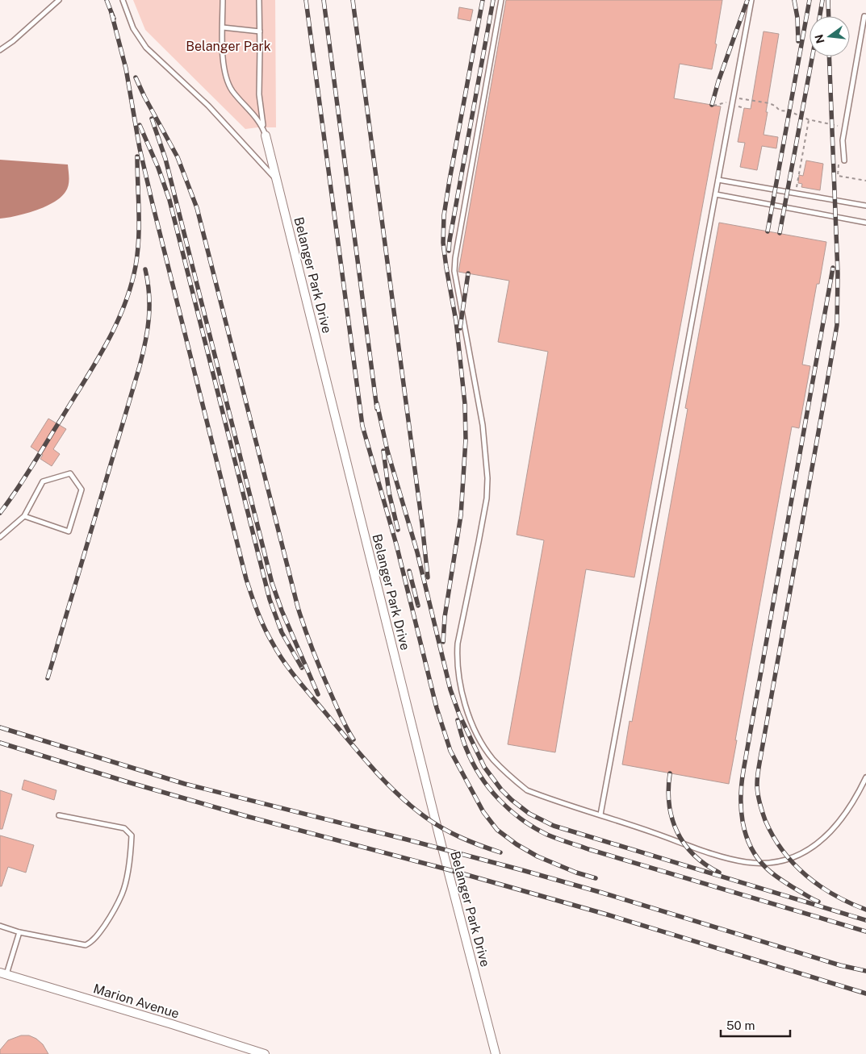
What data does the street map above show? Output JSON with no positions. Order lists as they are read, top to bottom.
{
  "streets": {
    "street": ["Belanger Park Drive", "Marion Avenue"]
  },
  "parks": ["Belanger Park"],
  "scale_bar": "50 m",
  "north": "left"
}
